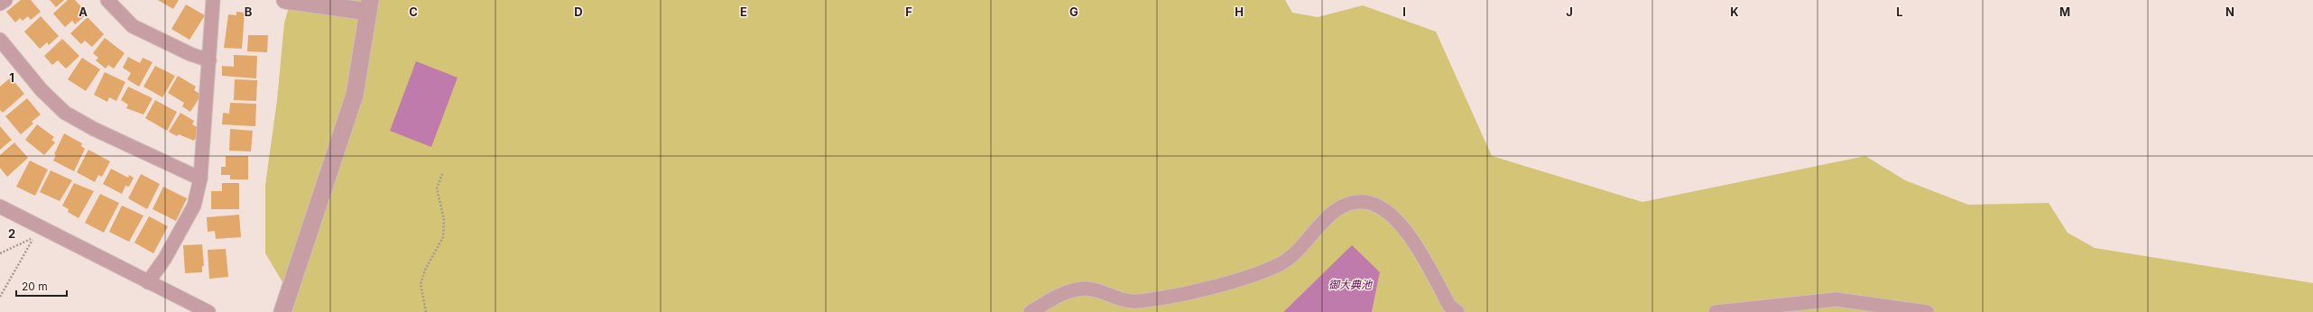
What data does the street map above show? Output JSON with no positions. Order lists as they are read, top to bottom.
{
  "water": ["御大典池"],
  "scale_bar": "20 m",
  "grid": {
    "columns": [
      "A",
      "B",
      "C",
      "D",
      "E",
      "F",
      "G",
      "H",
      "I",
      "J",
      "K",
      "L",
      "M",
      "N"
    ],
    "rows": ["1", "2"]
  }
}
